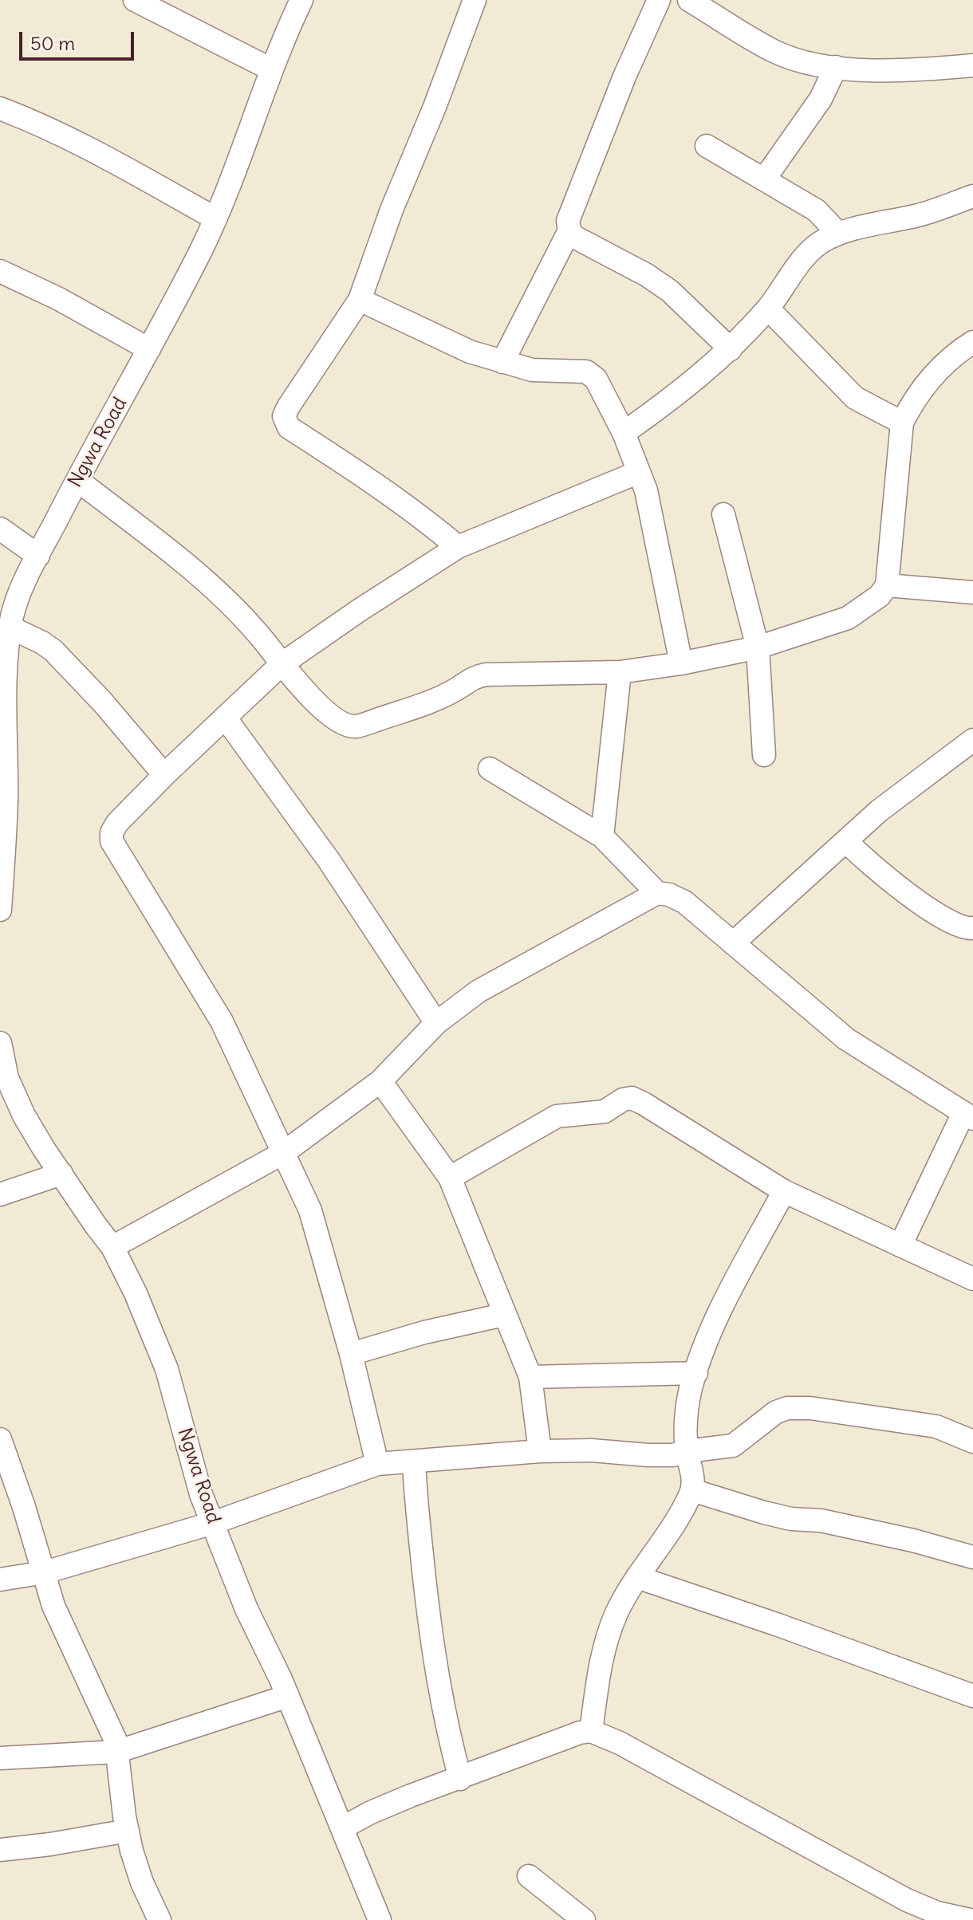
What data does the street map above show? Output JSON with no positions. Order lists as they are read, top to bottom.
{
  "streets": {
    "street": ["Ngwa Road"]
  },
  "scale_bar": "50 m"
}
